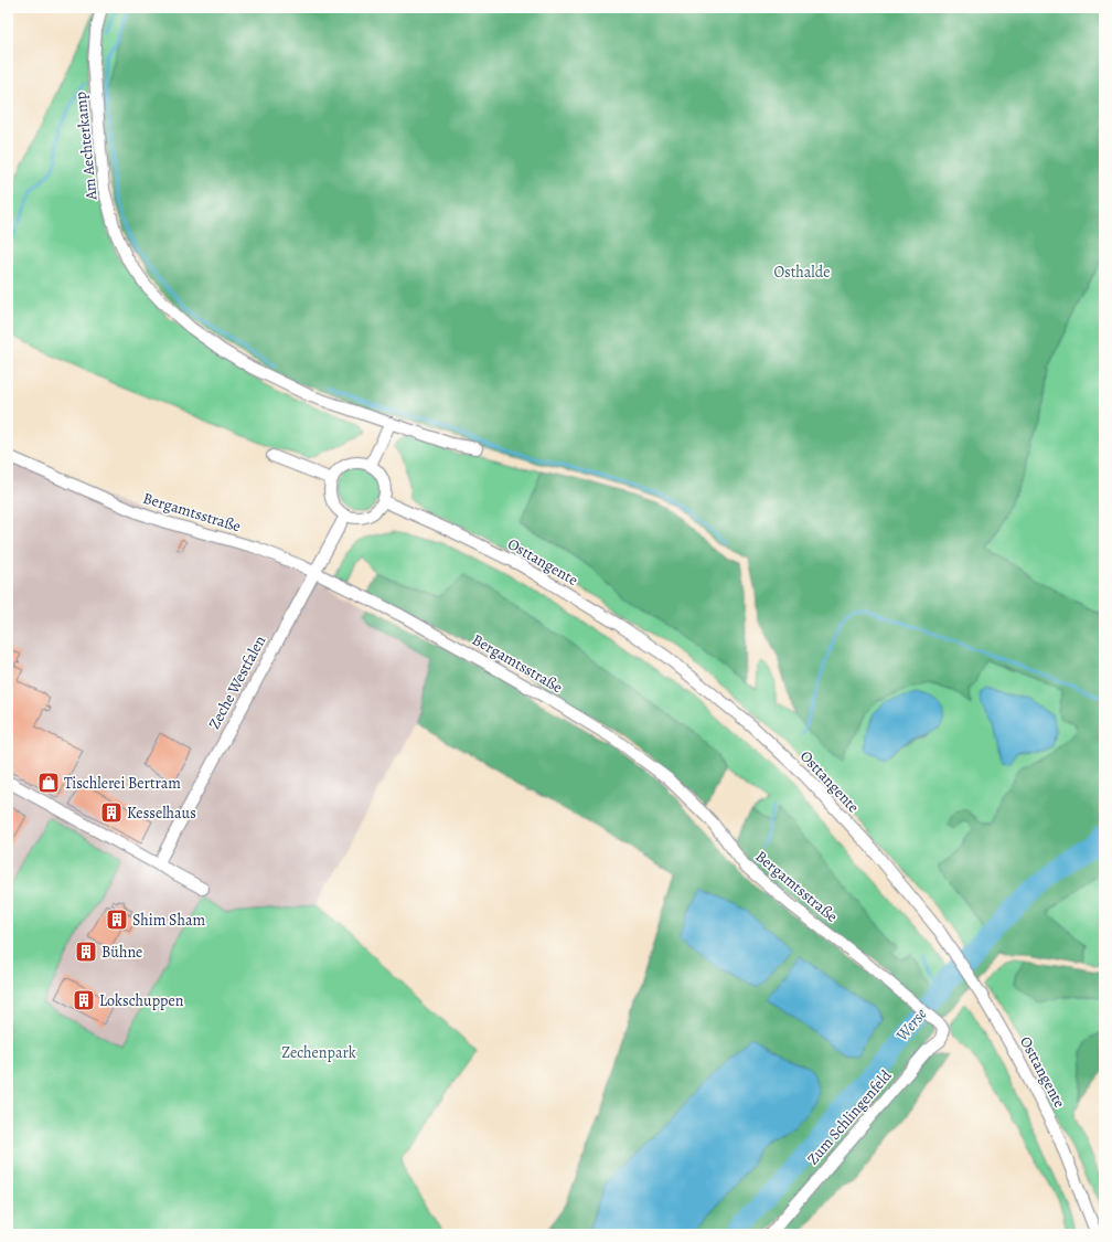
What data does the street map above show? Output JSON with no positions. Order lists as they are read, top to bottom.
{
  "streets": {
    "street": [
      "Am Aechterkamp",
      "Bergamtsstraße",
      "Osttangente",
      "Zeche Westfalen",
      "Zum Schlingenfeld"
    ]
  },
  "crossings": [
    ["Bergamtsstraße", "Zeche Westfalen"],
    ["Bergamtsstraße", "Zum Schlingenfeld"],
    ["Osttangente", "Zeche Westfalen"]
  ],
  "water": ["Werse"],
  "parks": ["Osthalde", "Zechenpark"],
  "places": {
    "shop": ["Tischlerei Bertram"],
    "building": [
      "Kesselhaus",
      "Shim Sham",
      "Bühne",
      "Lokschuppen"
    ]
  }
}
